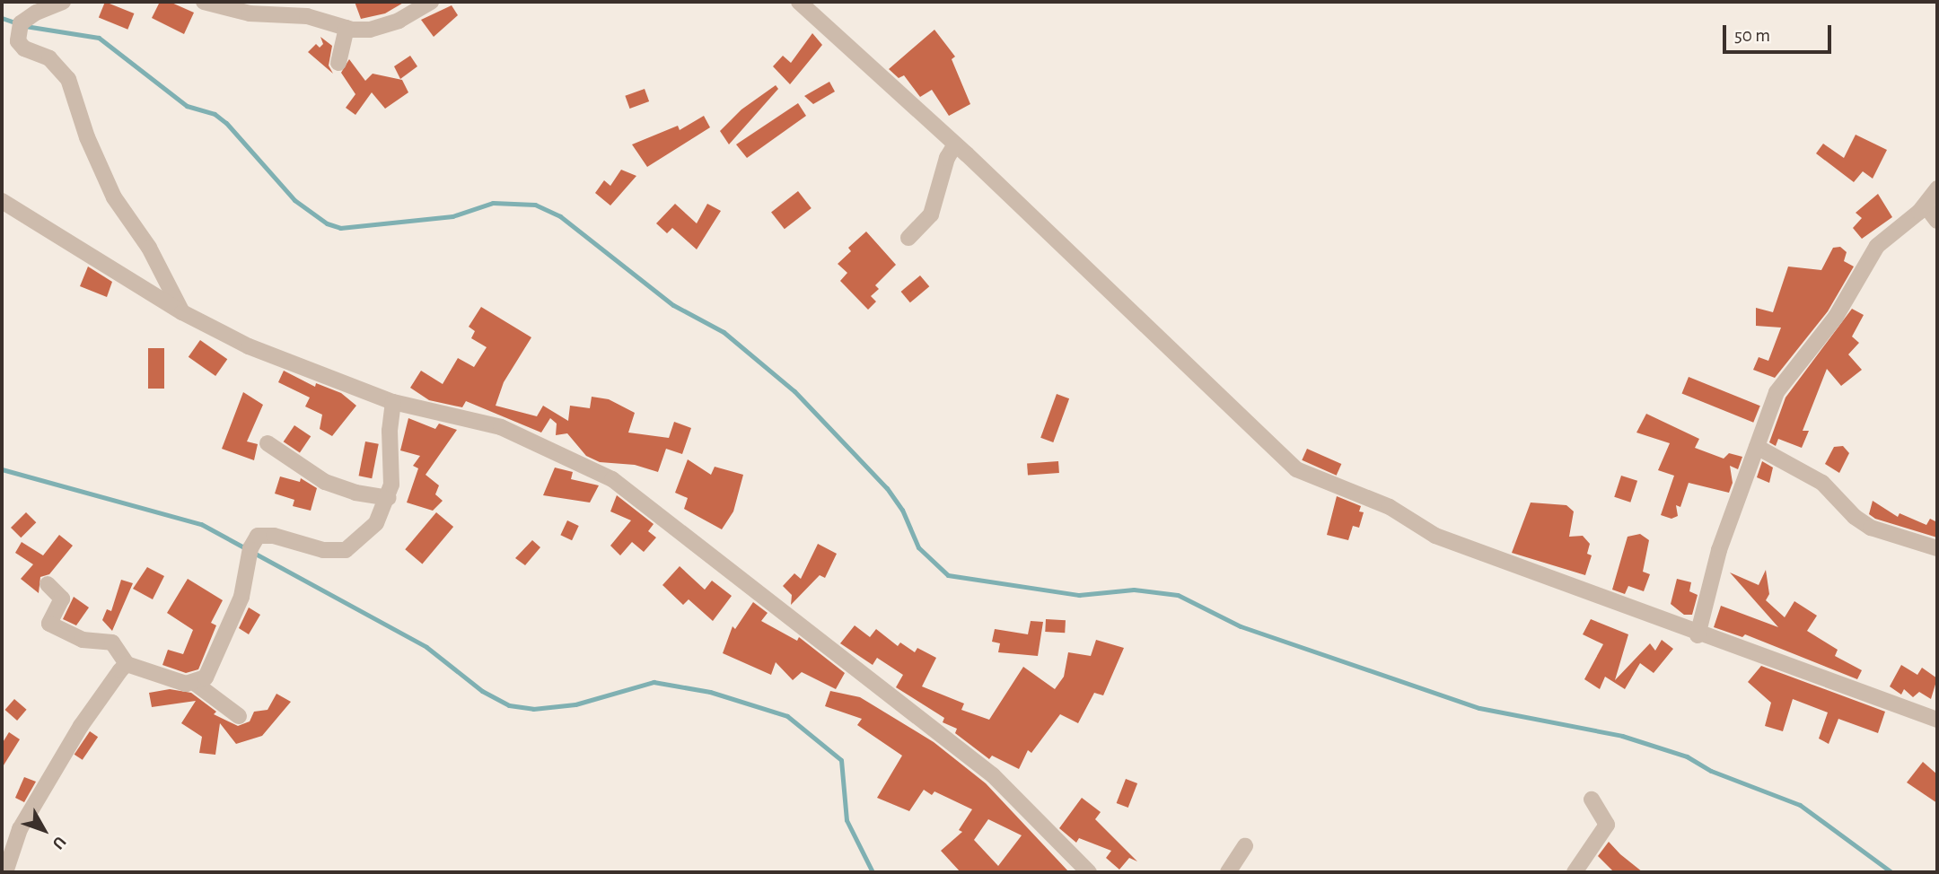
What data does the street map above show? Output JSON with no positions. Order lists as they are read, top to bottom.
{
  "scale_bar": "50 m",
  "north": "bottom right"
}
